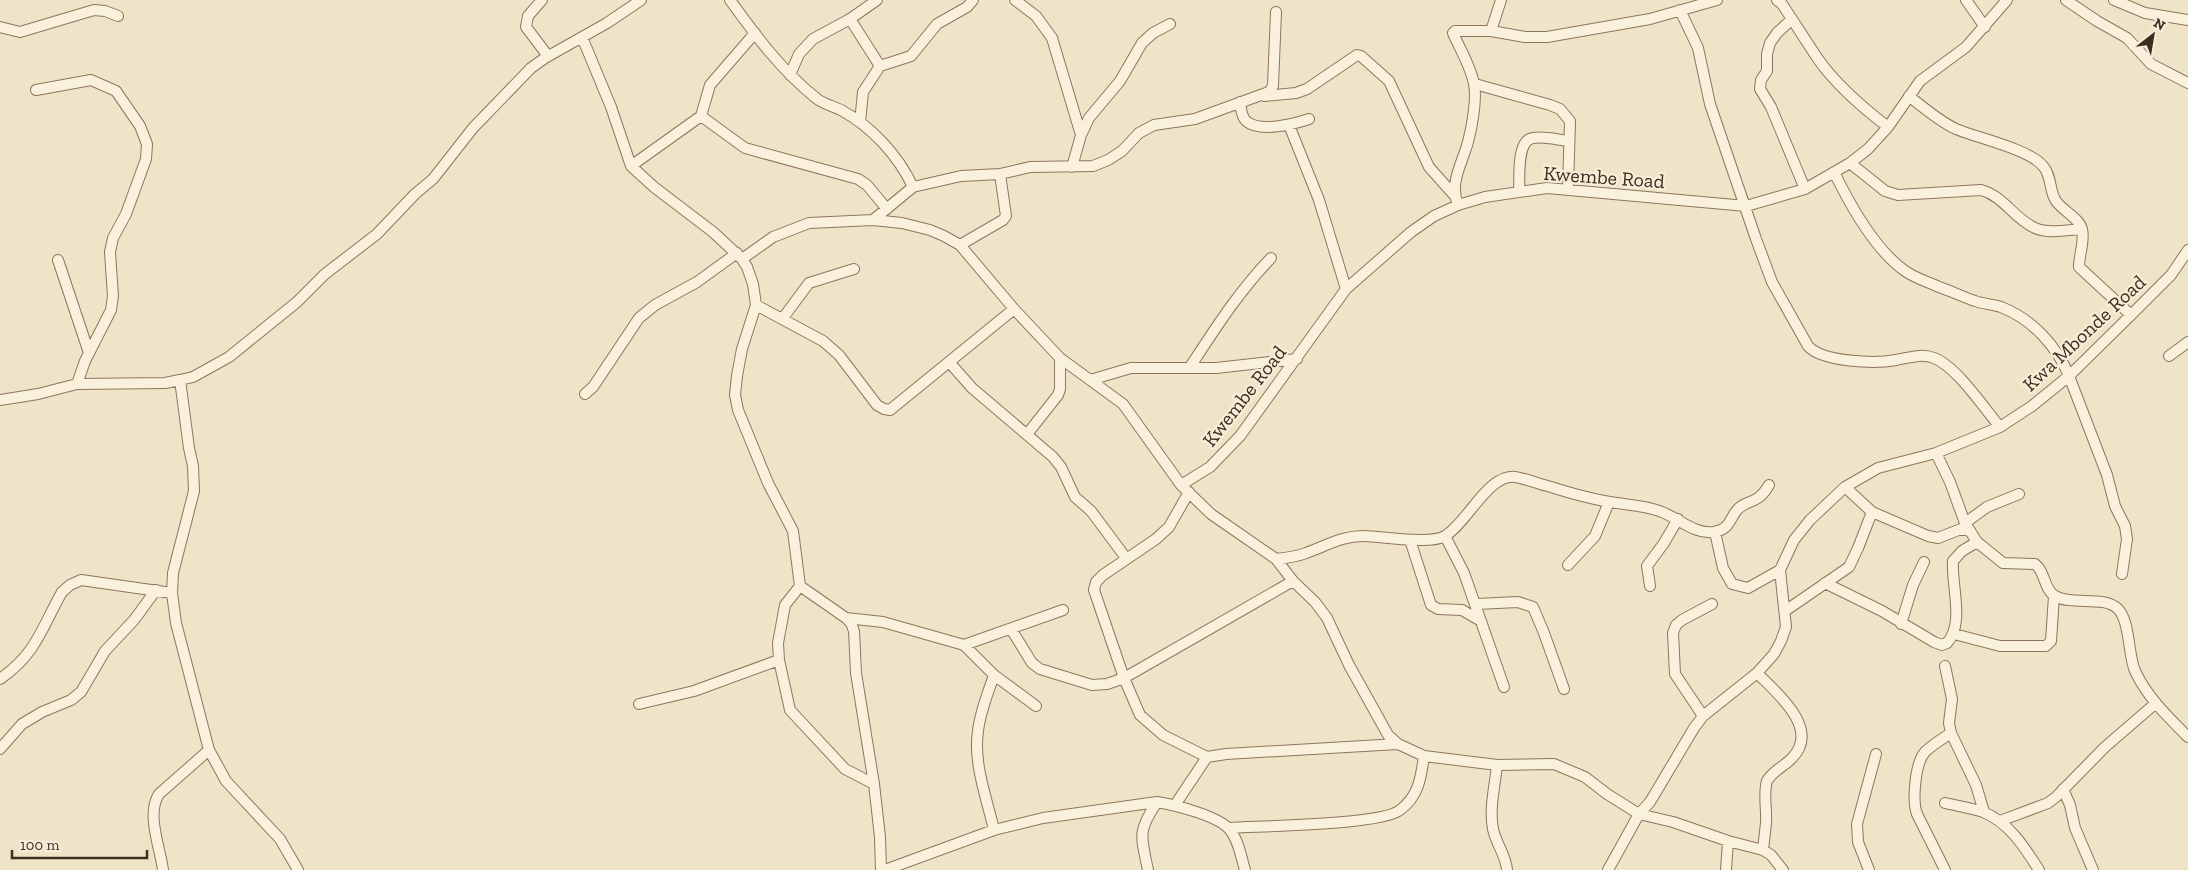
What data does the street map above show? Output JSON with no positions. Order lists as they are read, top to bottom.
{
  "streets": {
    "street": ["Kwembe Road", "Kwa Mbonde Road"]
  },
  "scale_bar": "100 m",
  "north": "top right"
}
